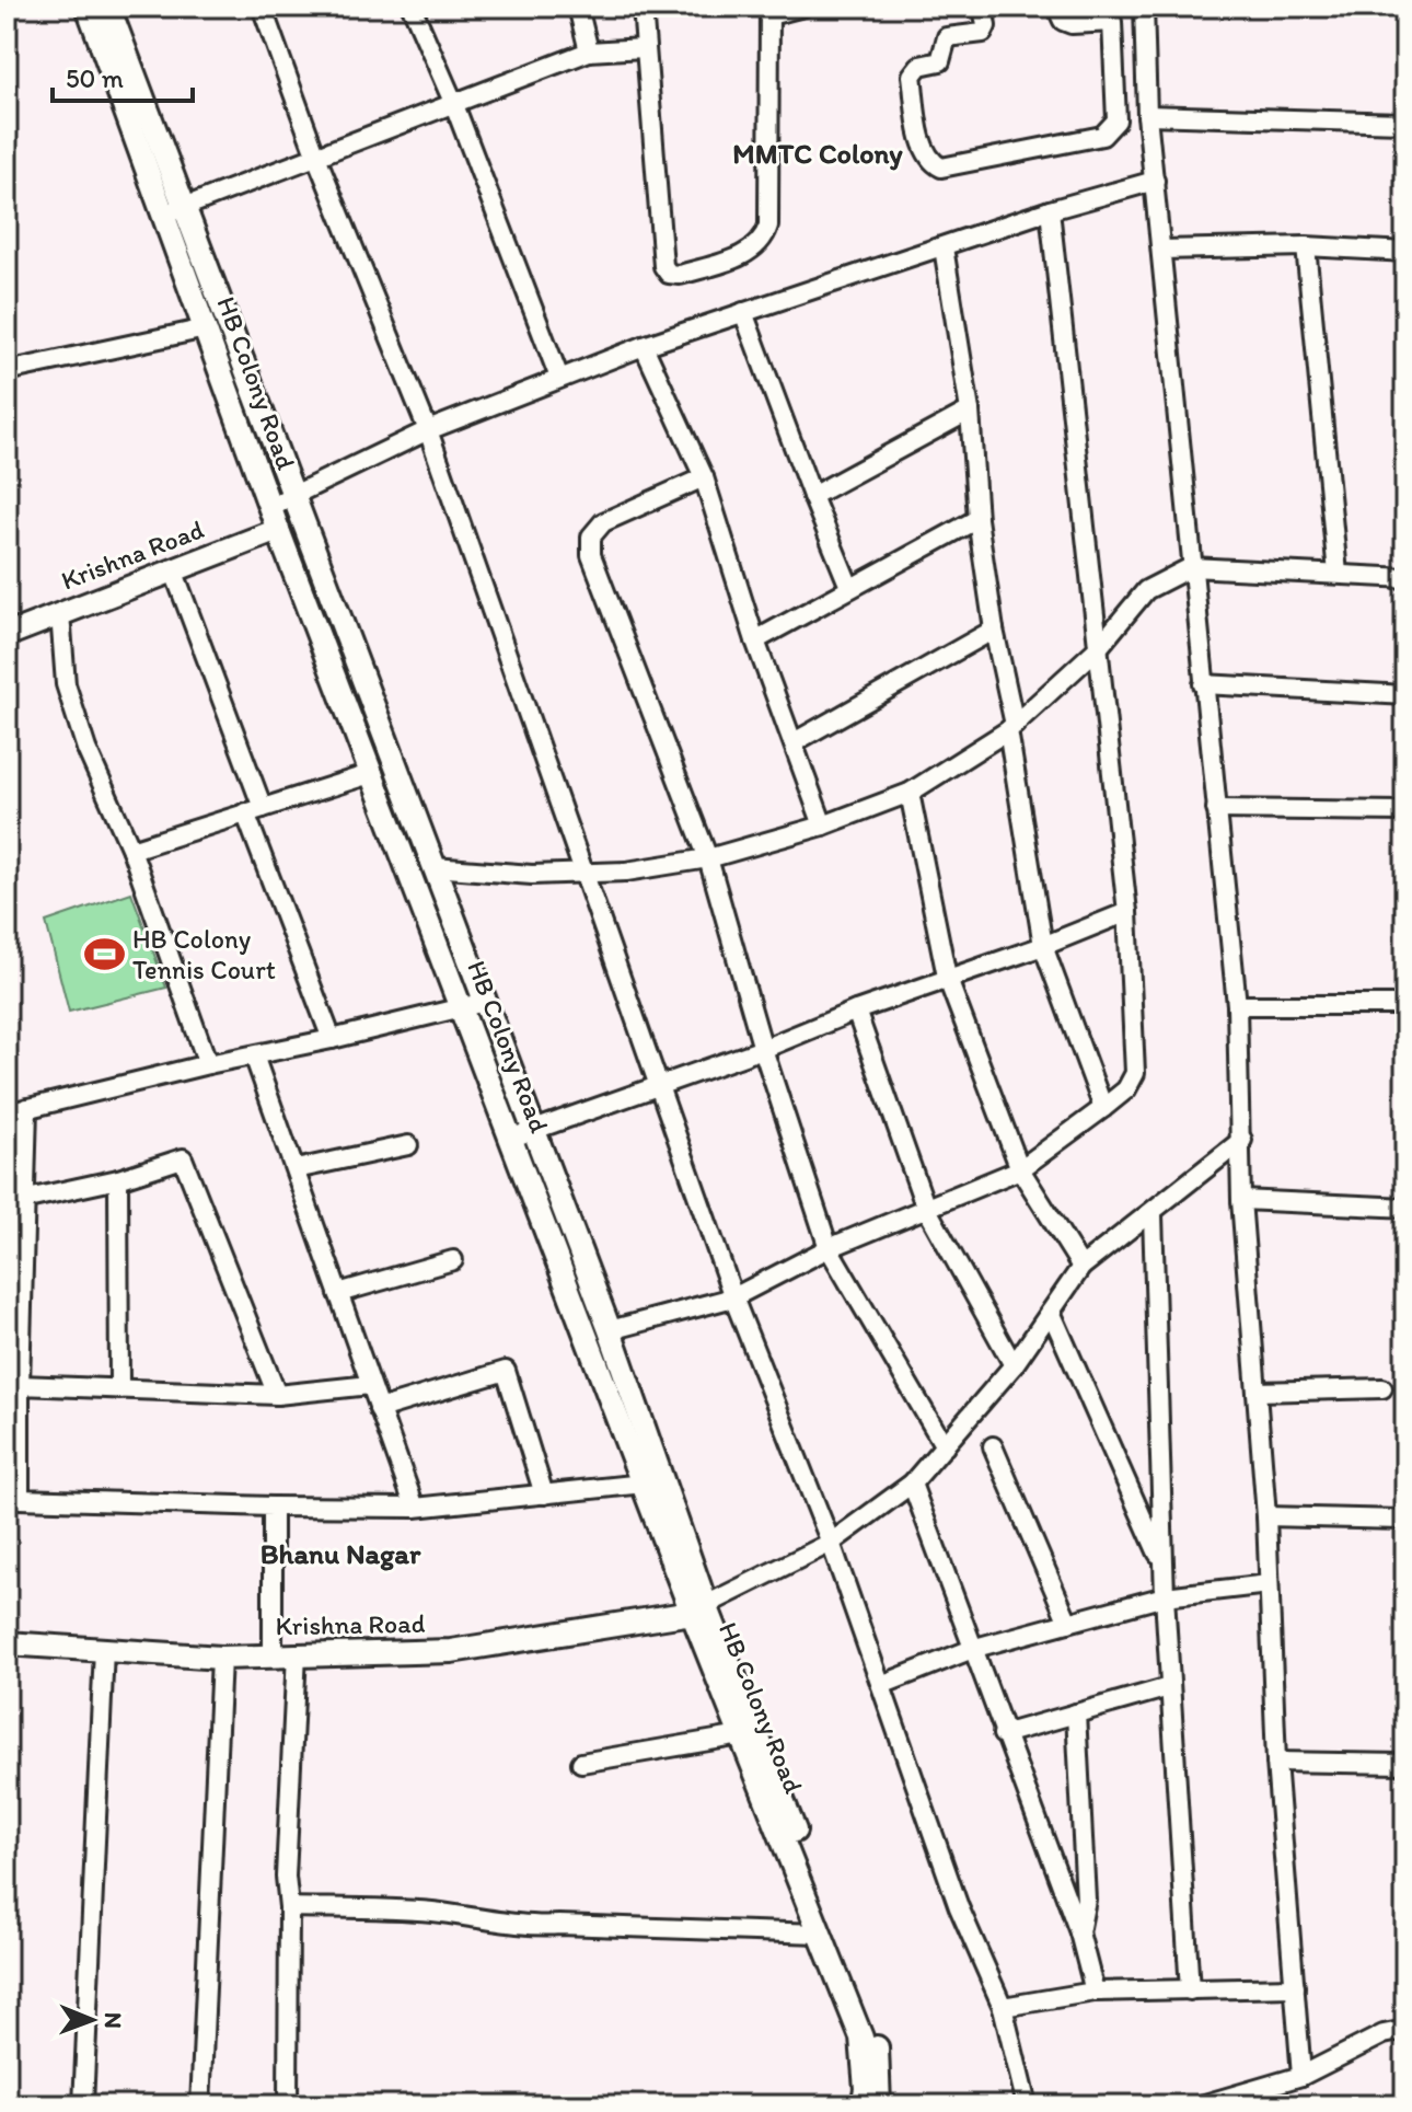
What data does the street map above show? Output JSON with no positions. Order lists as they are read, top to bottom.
{
  "streets": {
    "street": ["HB Colony Road", "Krishna Road"]
  },
  "crossings": [
    ["HB Colony Road", "Krishna Road"]
  ],
  "districts": ["MMTC Colony", "Bhanu Nagar"],
  "places": {
    "sports": ["HB Colony Tennis Court"]
  },
  "scale_bar": "50 m",
  "north": "right"
}
